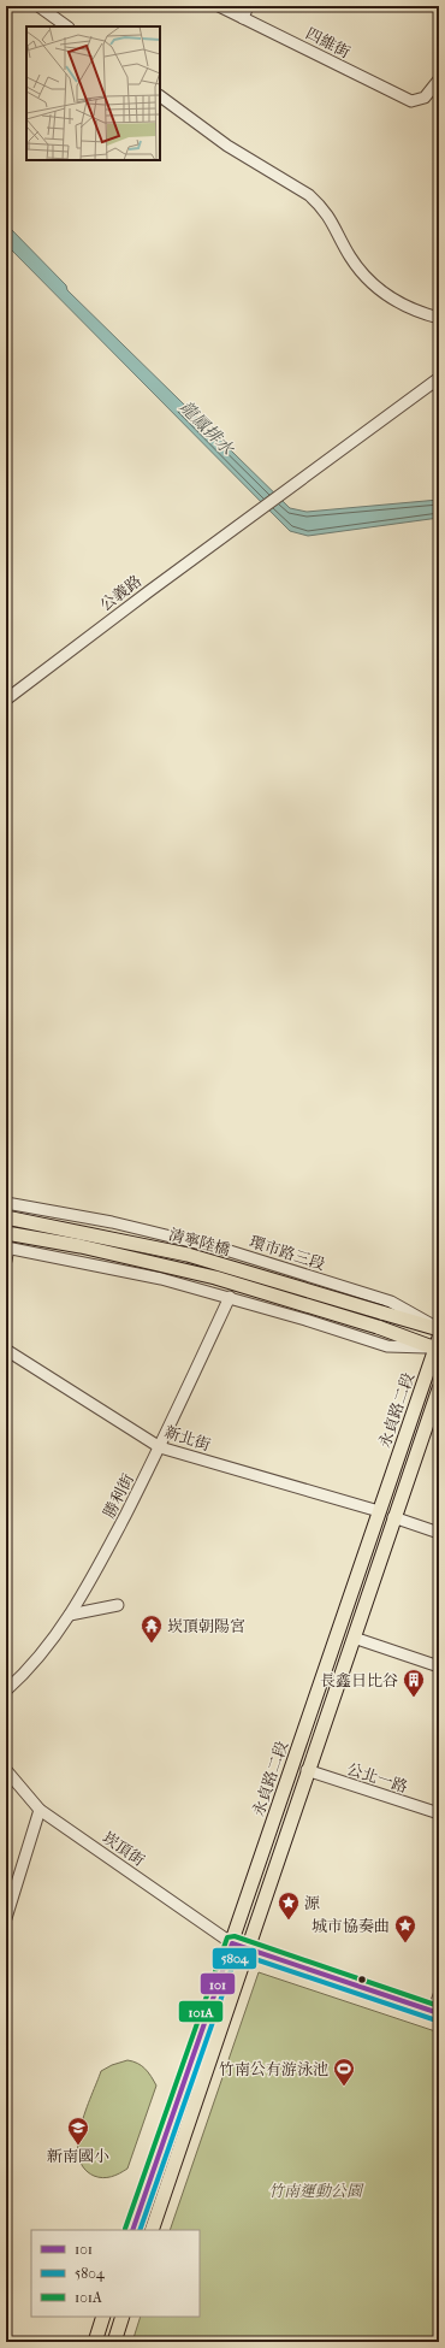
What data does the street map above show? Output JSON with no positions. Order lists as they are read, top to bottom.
{
  "streets": {
    "main road": ["清寧陸橋", "永貞路二段"],
    "street": [
      "四維街",
      "公義路",
      "環市路三段",
      "新北街",
      "勝利街",
      "公北一路",
      "崁頂街"
    ]
  },
  "crossings": [
    ["清寧陸橋", "環市路三段"],
    ["清寧陸橋", "永貞路二段"],
    ["永貞路二段", "新北街"],
    ["永貞路二段", "崁頂街"],
    ["新北街", "勝利街"]
  ],
  "water": ["龍鳳排水"],
  "parks": ["竹南運動公園"],
  "places": {
    "temple": ["崁頂朝陽宮"],
    "building": ["長鑫日比谷"],
    "place": ["源", "城市協奏曲"],
    "sports": ["竹南公有游泳池"],
    "school or university": ["新南國小"]
  },
  "lines": ["transit line 101A", "transit line 101", "transit line 5804"],
  "legend": ["101", "5804", "101A"]
}
